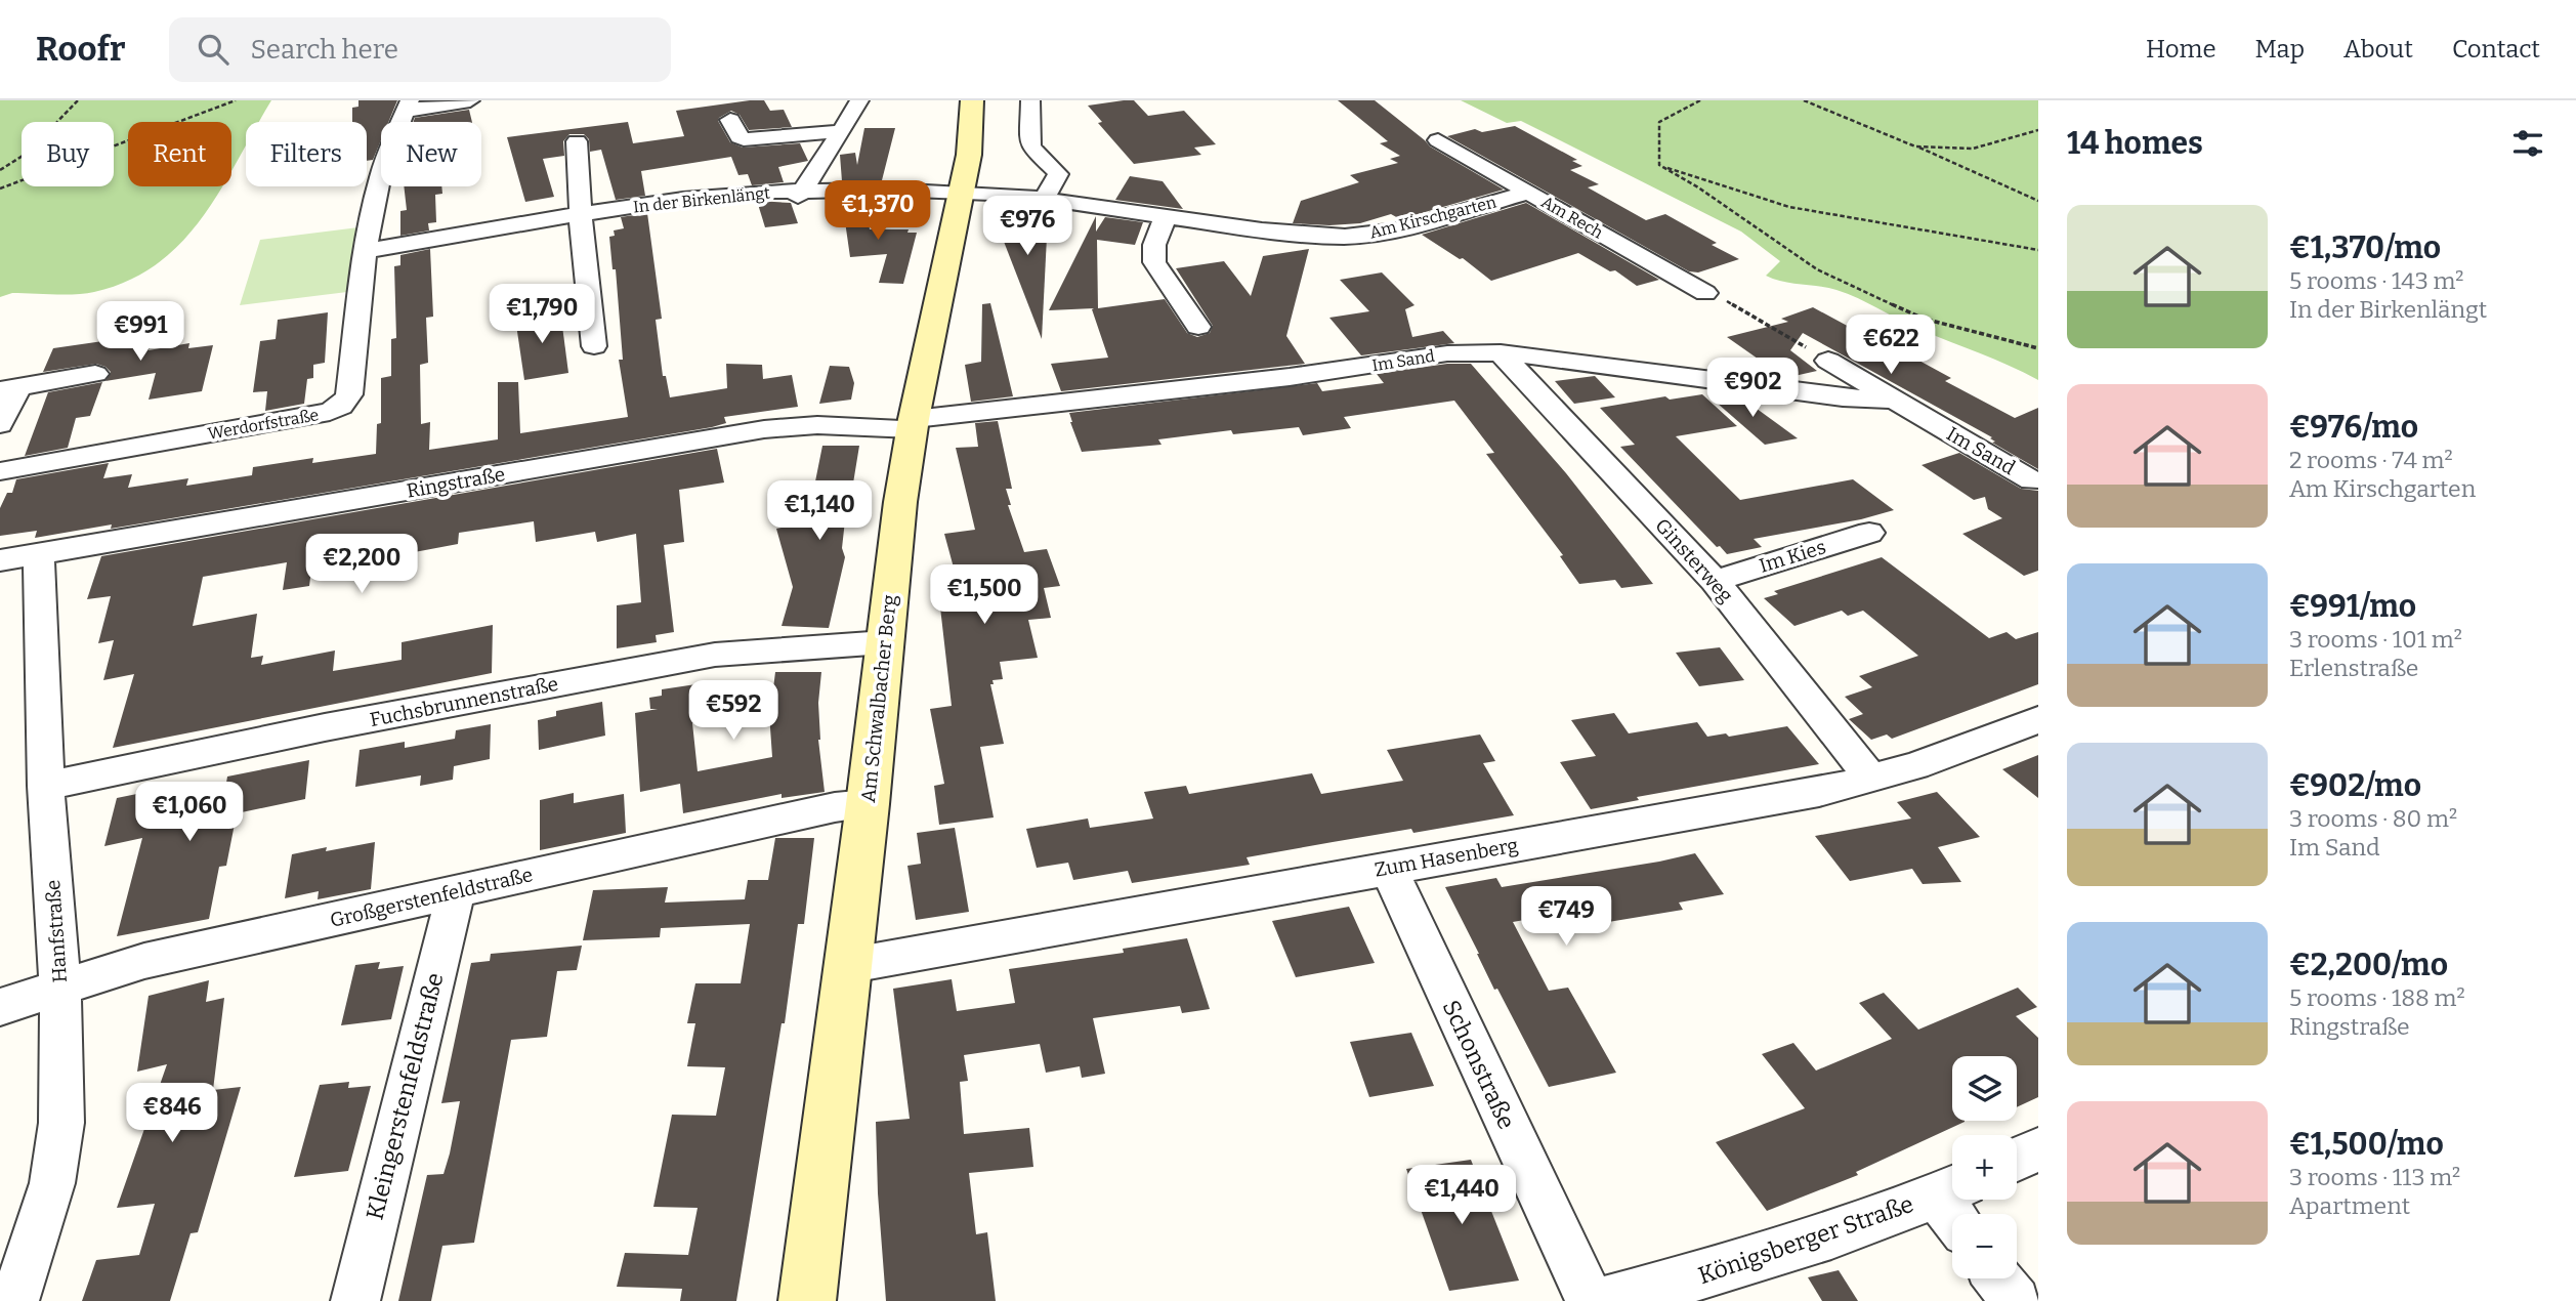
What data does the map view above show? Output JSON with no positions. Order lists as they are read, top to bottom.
{
  "streets": {
    "main road": ["Am Schwalbacher Berg"],
    "street": [
      "In der Birkenlängt",
      "Am Kirschgarten",
      "Am Rech",
      "Im Sand",
      "Werdorfstraße",
      "Ringstraße",
      "Im Kies",
      "Ginsterweg",
      "Fuchsbrunnenstraße",
      "Zum Hasenberg",
      "Großgerstenfeldstraße",
      "Hanfstraße",
      "Schonstraße",
      "Kleingerstenfeldstraße",
      "Königsberger Straße"
    ]
  },
  "crossings": [
    ["In der Birkenlängt", "Am Kirschgarten"],
    ["In der Birkenlängt", "Werdorfstraße"],
    ["In der Birkenlängt", "Am Schwalbacher Berg"],
    ["Am Kirschgarten", "Am Rech"],
    ["Am Kirschgarten", "Am Schwalbacher Berg"],
    ["Im Sand", "Ringstraße"],
    ["Im Sand", "Ginsterweg"],
    ["Im Sand", "Am Schwalbacher Berg"],
    ["Ringstraße", "Am Schwalbacher Berg"],
    ["Ringstraße", "Hanfstraße"],
    ["Im Kies", "Ginsterweg"],
    ["Ginsterweg", "Zum Hasenberg"],
    ["Am Schwalbacher Berg", "Fuchsbrunnenstraße"],
    ["Am Schwalbacher Berg", "Zum Hasenberg"],
    ["Am Schwalbacher Berg", "Großgerstenfeldstraße"],
    ["Fuchsbrunnenstraße", "Hanfstraße"],
    ["Zum Hasenberg", "Schonstraße"],
    ["Großgerstenfeldstraße", "Hanfstraße"],
    ["Großgerstenfeldstraße", "Kleingerstenfeldstraße"]
  ],
  "page": {
    "header": "Roofr",
    "search": "Search here",
    "nav": [
      "Home",
      "Map",
      "About",
      "Contact"
    ],
    "heading": "14 homes",
    "chip": [
      "Buy",
      "Rent",
      "Filters",
      "New"
    ],
    "price": [
      "€1,370",
      "€976",
      "€1,790",
      "€991",
      "€622",
      "€902",
      "€1,140",
      "€2,200",
      "€1,500",
      "€592",
      "€1,060",
      "€749",
      "€846",
      "€1,440"
    ],
    "list": [
      {
        "name": "€1,370/mo",
        "note": "5 rooms · 143 m² · In der Birkenlängt"
      },
      {
        "name": "€976/mo",
        "note": "2 rooms · 74 m² · Am Kirschgarten"
      },
      {
        "name": "€991/mo",
        "note": "3 rooms · 101 m² · Erlenstraße"
      },
      {
        "name": "€902/mo",
        "note": "3 rooms · 80 m² · Im Sand"
      },
      {
        "name": "€2,200/mo",
        "note": "5 rooms · 188 m² · Ringstraße"
      },
      {
        "name": "€1,500/mo",
        "note": "3 rooms · 113 m² · Apartment"
      }
    ],
    "map_buttons": ["+", "−"]
  }
}
